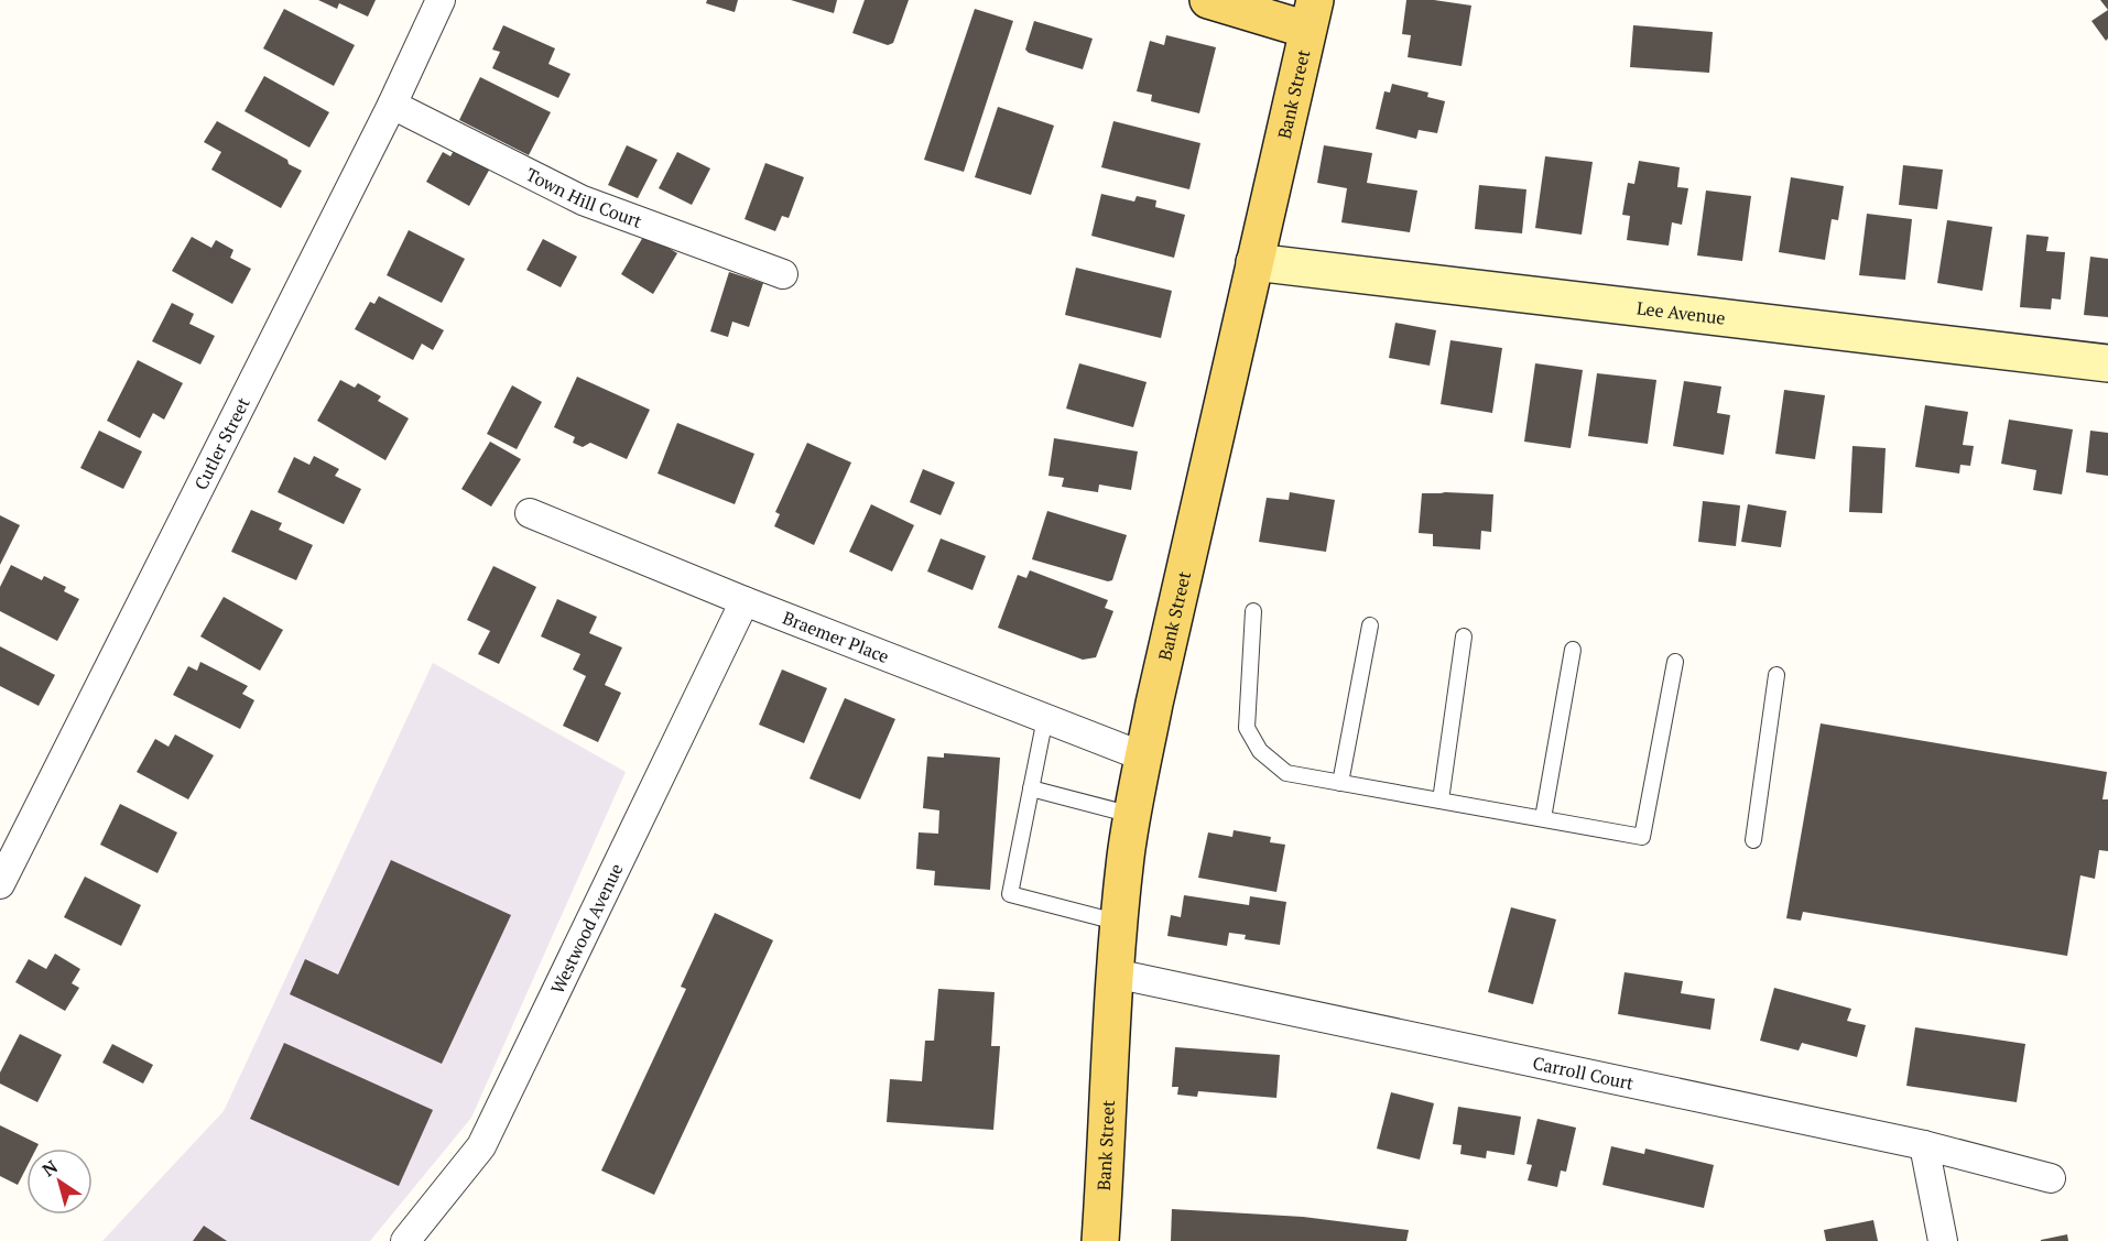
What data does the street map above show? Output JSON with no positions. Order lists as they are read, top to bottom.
{
  "streets": {
    "main road": ["Bank Street", "Lee Avenue"],
    "street": [
      "Town Hill Court",
      "Cutler Street",
      "Braemer Place",
      "Westwood Avenue",
      "Carroll Court"
    ]
  },
  "crossings": [
    ["Bank Street", "Lee Avenue"],
    ["Bank Street", "Braemer Place"],
    ["Bank Street", "Carroll Court"],
    ["Town Hill Court", "Cutler Street"],
    ["Braemer Place", "Westwood Avenue"]
  ],
  "north": "top left"
}
